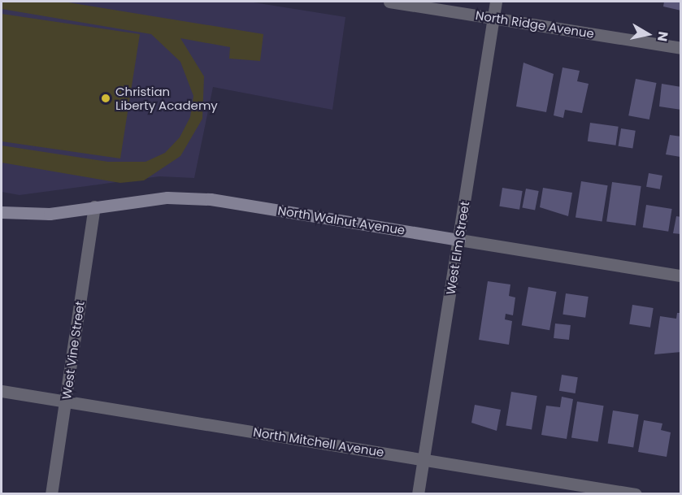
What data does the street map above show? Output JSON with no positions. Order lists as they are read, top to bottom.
{
  "streets": {
    "street": [
      "North Ridge Avenue",
      "North Walnut Avenue",
      "West Elm Street",
      "West Vine Street",
      "North Mitchell Avenue"
    ]
  },
  "crossings": [
    ["North Ridge Avenue", "West Elm Street"],
    ["North Walnut Avenue", "West Elm Street"],
    ["North Walnut Avenue", "West Vine Street"],
    ["West Elm Street", "North Mitchell Avenue"],
    ["West Vine Street", "North Mitchell Avenue"]
  ],
  "places": ["Christian Liberty Academy"],
  "north": "right"
}
